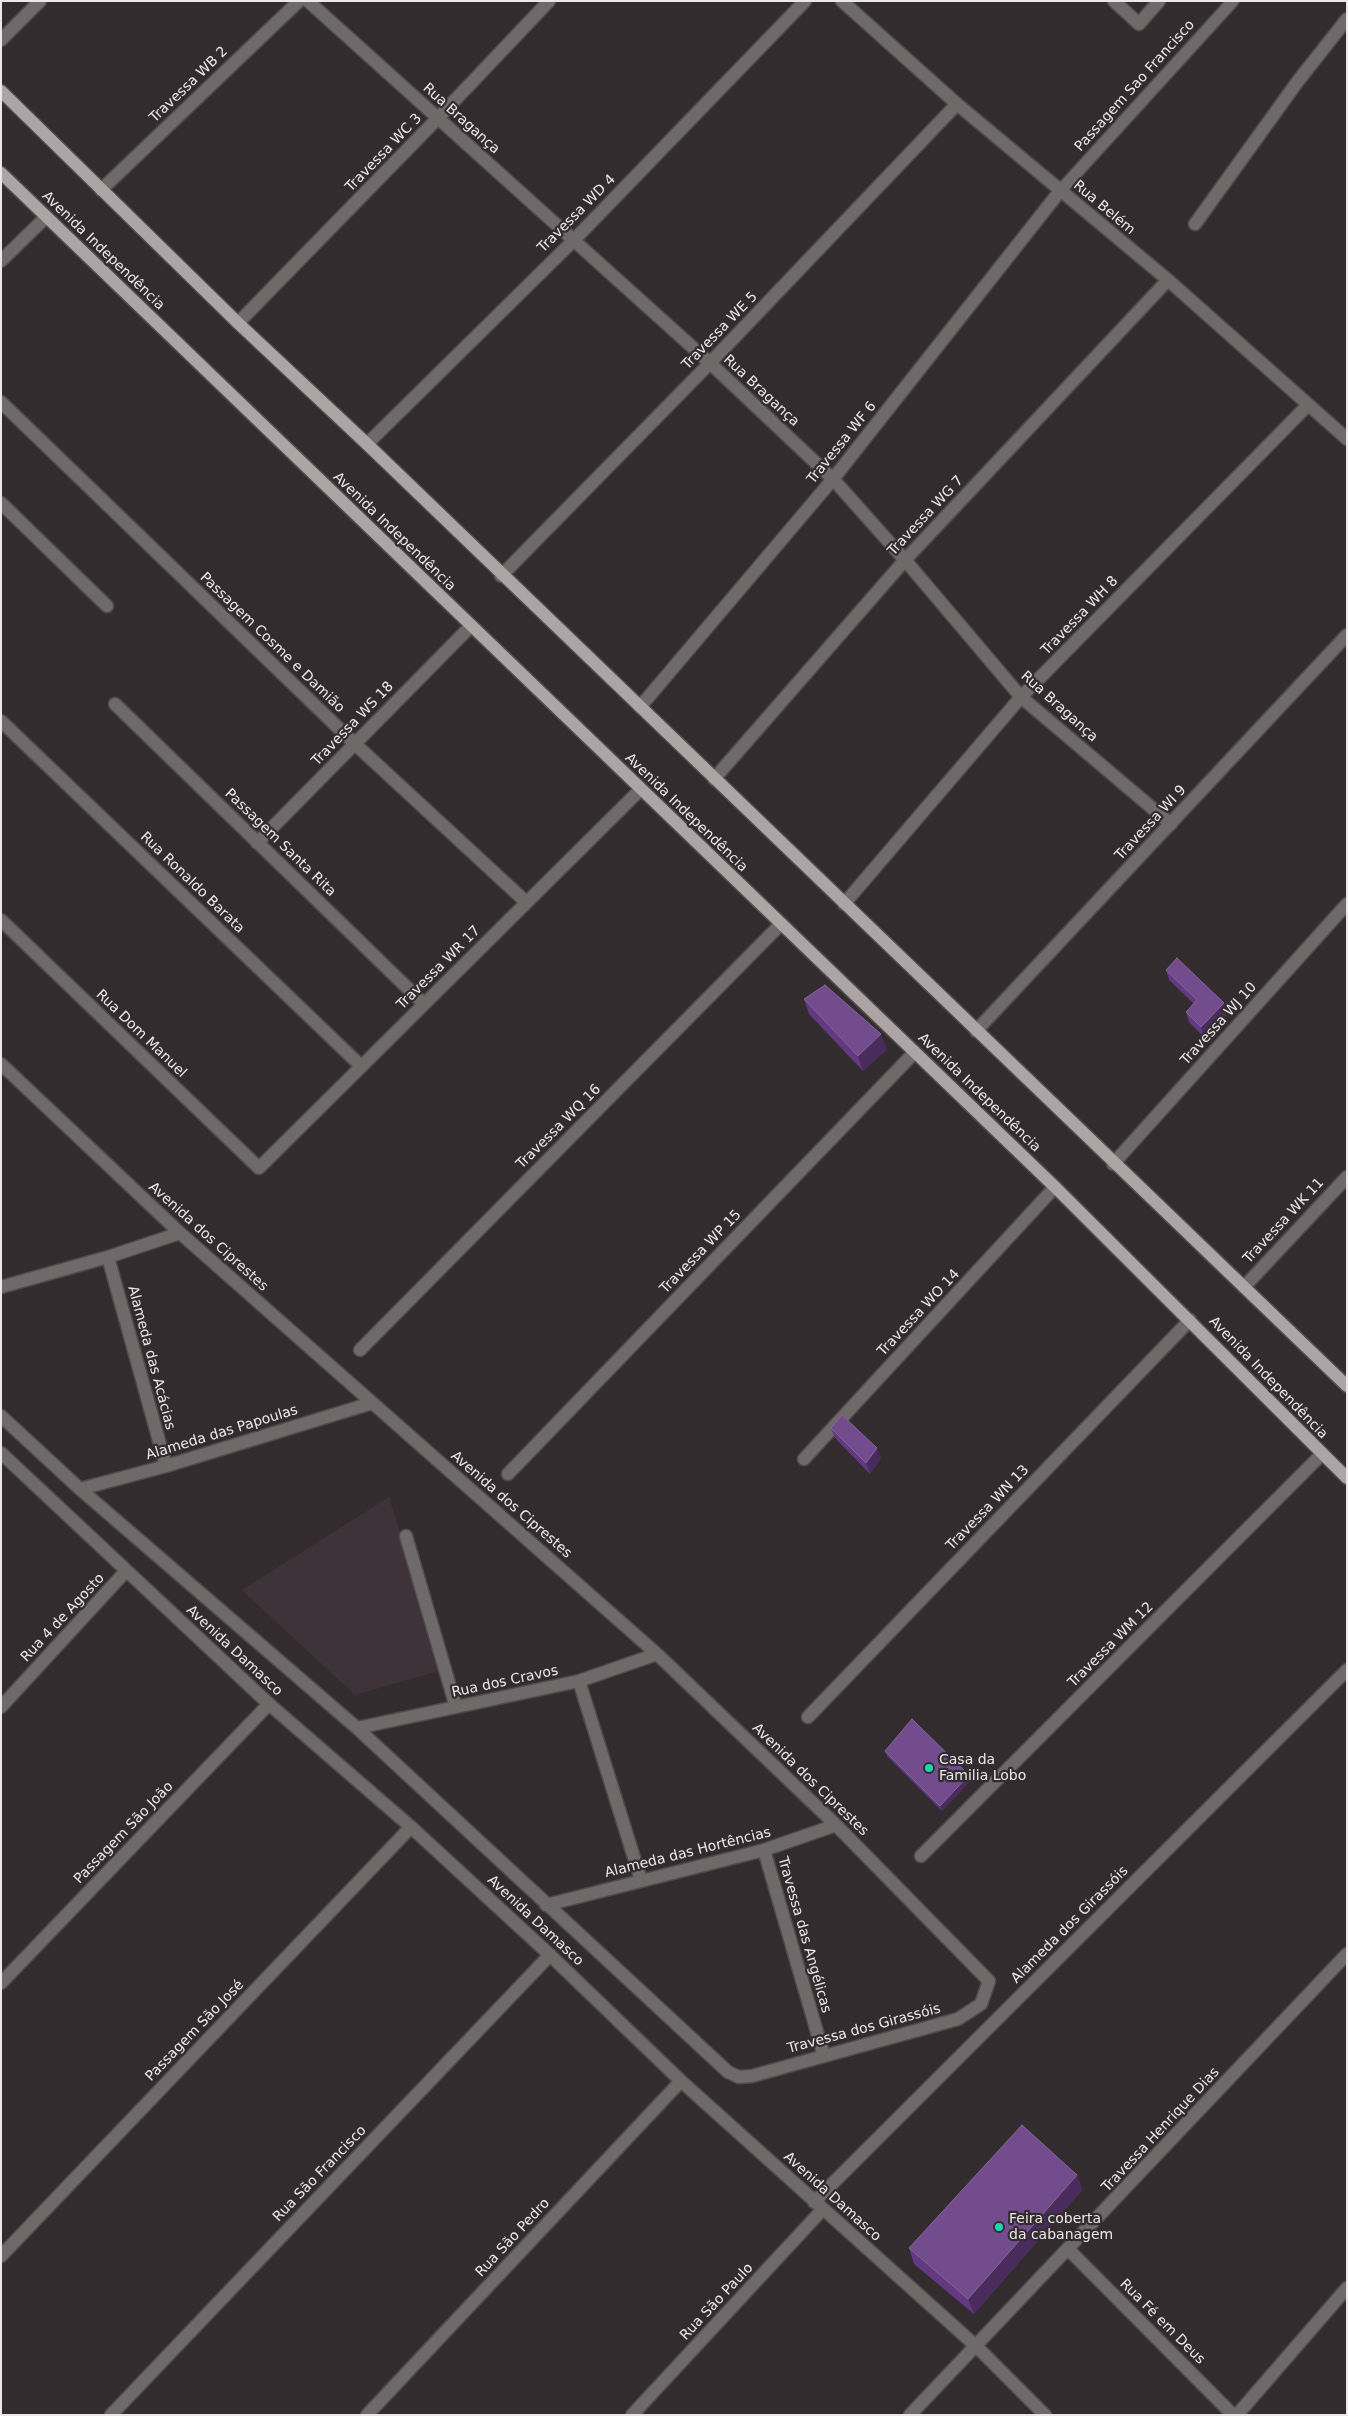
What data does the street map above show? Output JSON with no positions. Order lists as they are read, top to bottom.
{
  "streets": {
    "main road": ["Avenida Independência"],
    "street": [
      "Travessa WB 2",
      "Rua Bragança",
      "Travessa WC 3",
      "Rua Belém",
      "Travessa WD 4",
      "Travessa WE 5",
      "Travessa WF 6",
      "Travessa WG 7",
      "Travessa WH 8",
      "Passagem Cosme e Damião",
      "Travessa WS 18",
      "Travessa WI 9",
      "Passagem Santa Rita",
      "Rua Ronaldo Barata",
      "Travessa WR 17",
      "Travessa WJ 10",
      "Rua Dom Manuel",
      "Travessa WQ 16",
      "Travessa WK 11",
      "Avenida dos Ciprestes",
      "Travessa WP 15",
      "Travessa WO 14",
      "Alameda das Acácias",
      "Alameda das Papoulas",
      "Travessa WN 13",
      "Rua 4 de Agosto",
      "Travessa WM 12",
      "Avenida Damasco",
      "Rua dos Cravos",
      "Passagem São João",
      "Alameda das Hortências",
      "Alameda dos Girassóis",
      "Travessa das Angélicas",
      "Travessa dos Girassóis",
      "Passagem São José",
      "Travessa Henrique Dias",
      "Rua São Francisco",
      "Rua São Pedro",
      "Rua São Paulo",
      "Rua Fé em Deus"
    ],
    "lane": ["Passagem Sao Francisco"]
  },
  "crossings": [
    ["Passagem Sao Francisco", "Rua Belém"],
    ["Passagem Sao Francisco", "Travessa WF 6"],
    ["Rua Bragança", "Travessa WC 3"],
    ["Rua Bragança", "Travessa WD 4"],
    ["Rua Bragança", "Travessa WE 5"],
    ["Rua Bragança", "Travessa WF 6"],
    ["Rua Bragança", "Travessa WG 7"],
    ["Rua Bragança", "Travessa WH 8"],
    ["Rua Bragança", "Travessa WI 9"],
    ["Rua Belém", "Travessa WE 5"],
    ["Rua Belém", "Travessa WF 6"],
    ["Rua Belém", "Travessa WG 7"],
    ["Rua Belém", "Travessa WH 8"],
    ["Avenida Independência", "Travessa WS 18"],
    ["Avenida Independência", "Travessa WR 17"],
    ["Avenida Independência", "Travessa WQ 16"],
    ["Avenida Independência", "Travessa WP 15"],
    ["Avenida Independência", "Travessa WO 14"],
    ["Avenida Independência", "Travessa WN 13"],
    ["Avenida Independência", "Travessa WM 12"],
    ["Passagem Cosme e Damião", "Travessa WS 18"],
    ["Passagem Cosme e Damião", "Travessa WR 17"],
    ["Travessa WS 18", "Passagem Santa Rita"],
    ["Passagem Santa Rita", "Travessa WR 17"],
    ["Rua Ronaldo Barata", "Travessa WR 17"],
    ["Travessa WR 17", "Rua Dom Manuel"],
    ["Avenida dos Ciprestes", "Alameda das Papoulas"],
    ["Avenida dos Ciprestes", "Rua dos Cravos"],
    ["Avenida dos Ciprestes", "Alameda das Hortências"],
    ["Avenida dos Ciprestes", "Travessa dos Girassóis"],
    ["Alameda das Acácias", "Alameda das Papoulas"],
    ["Alameda das Papoulas", "Avenida Damasco"],
    ["Rua 4 de Agosto", "Avenida Damasco"],
    ["Avenida Damasco", "Rua dos Cravos"],
    ["Avenida Damasco", "Passagem São João"],
    ["Avenida Damasco", "Alameda das Hortências"],
    ["Avenida Damasco", "Alameda dos Girassóis"],
    ["Avenida Damasco", "Travessa dos Girassóis"],
    ["Avenida Damasco", "Passagem São José"],
    ["Avenida Damasco", "Travessa Henrique Dias"],
    ["Avenida Damasco", "Rua São Francisco"],
    ["Avenida Damasco", "Rua São Pedro"],
    ["Avenida Damasco", "Rua São Paulo"],
    ["Alameda das Hortências", "Travessa das Angélicas"],
    ["Alameda dos Girassóis", "Rua São Paulo"],
    ["Travessa das Angélicas", "Travessa dos Girassóis"],
    ["Travessa Henrique Dias", "Rua Fé em Deus"]
  ],
  "places": ["Casa da Familia Lobo", "Feira coberta da cabanagem"]
}
